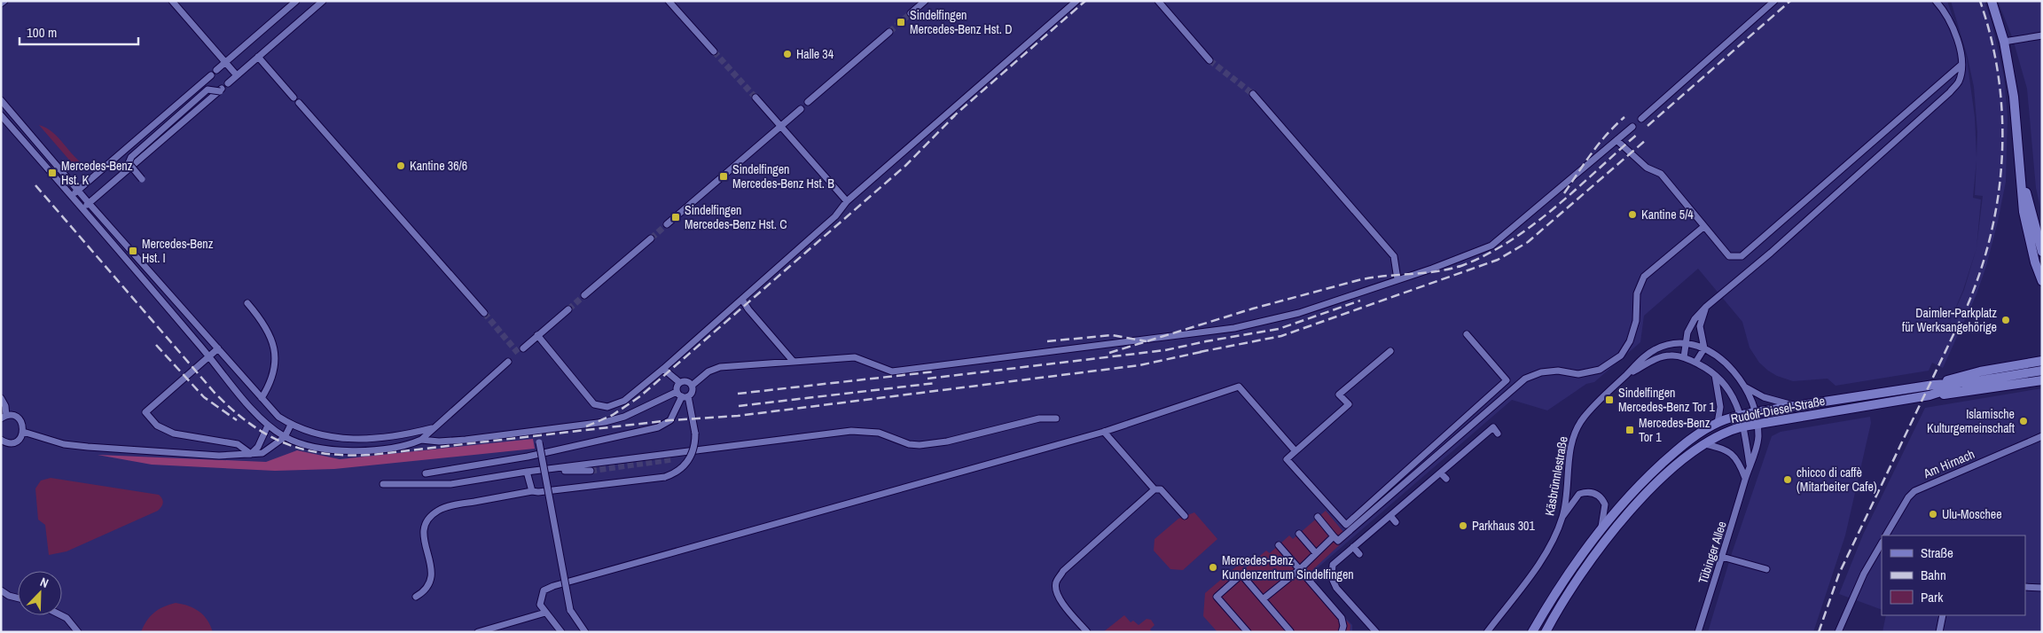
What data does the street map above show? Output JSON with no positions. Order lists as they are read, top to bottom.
{
  "streets": {
    "main road": ["Rudolf-Diesel-Straße"],
    "street": ["Am Hirnach", "Käsbrünnlestraße", "Tübinger Allee"]
  },
  "crossings": [
    ["Rudolf-Diesel-Straße", "Käsbrünnlestraße"],
    ["Rudolf-Diesel-Straße", "Tübinger Allee"],
    ["Käsbrünnlestraße", "Tübinger Allee"]
  ],
  "places": {
    "transit": [
      "Sindelfingen Mercedes-Benz Hst. D",
      "Mercedes-Benz Hst. K",
      "Sindelfingen Mercedes-Benz Hst. B",
      "Sindelfingen Mercedes-Benz Hst. C",
      "Mercedes-Benz Hst. I",
      "Sindelfingen Mercedes-Benz Tor 1",
      "Mercedes-Benz Tor 1"
    ],
    "other": [
      "Halle 34",
      "Kantine 36/6",
      "Kantine 5/4",
      "Daimler-Parkplatz für Werksangehörige",
      "Islamische Kulturgemeinschaft",
      "chicco di caffè (Mitarbeiter Cafe)",
      "Ulu-Moschee",
      "Parkhaus 301",
      "Mercedes-Benz Kundenzentrum Sindelfingen"
    ]
  },
  "legend": ["Straße", "Bahn", "Park"],
  "scale_bar": "100 m",
  "north": "top right"
}
